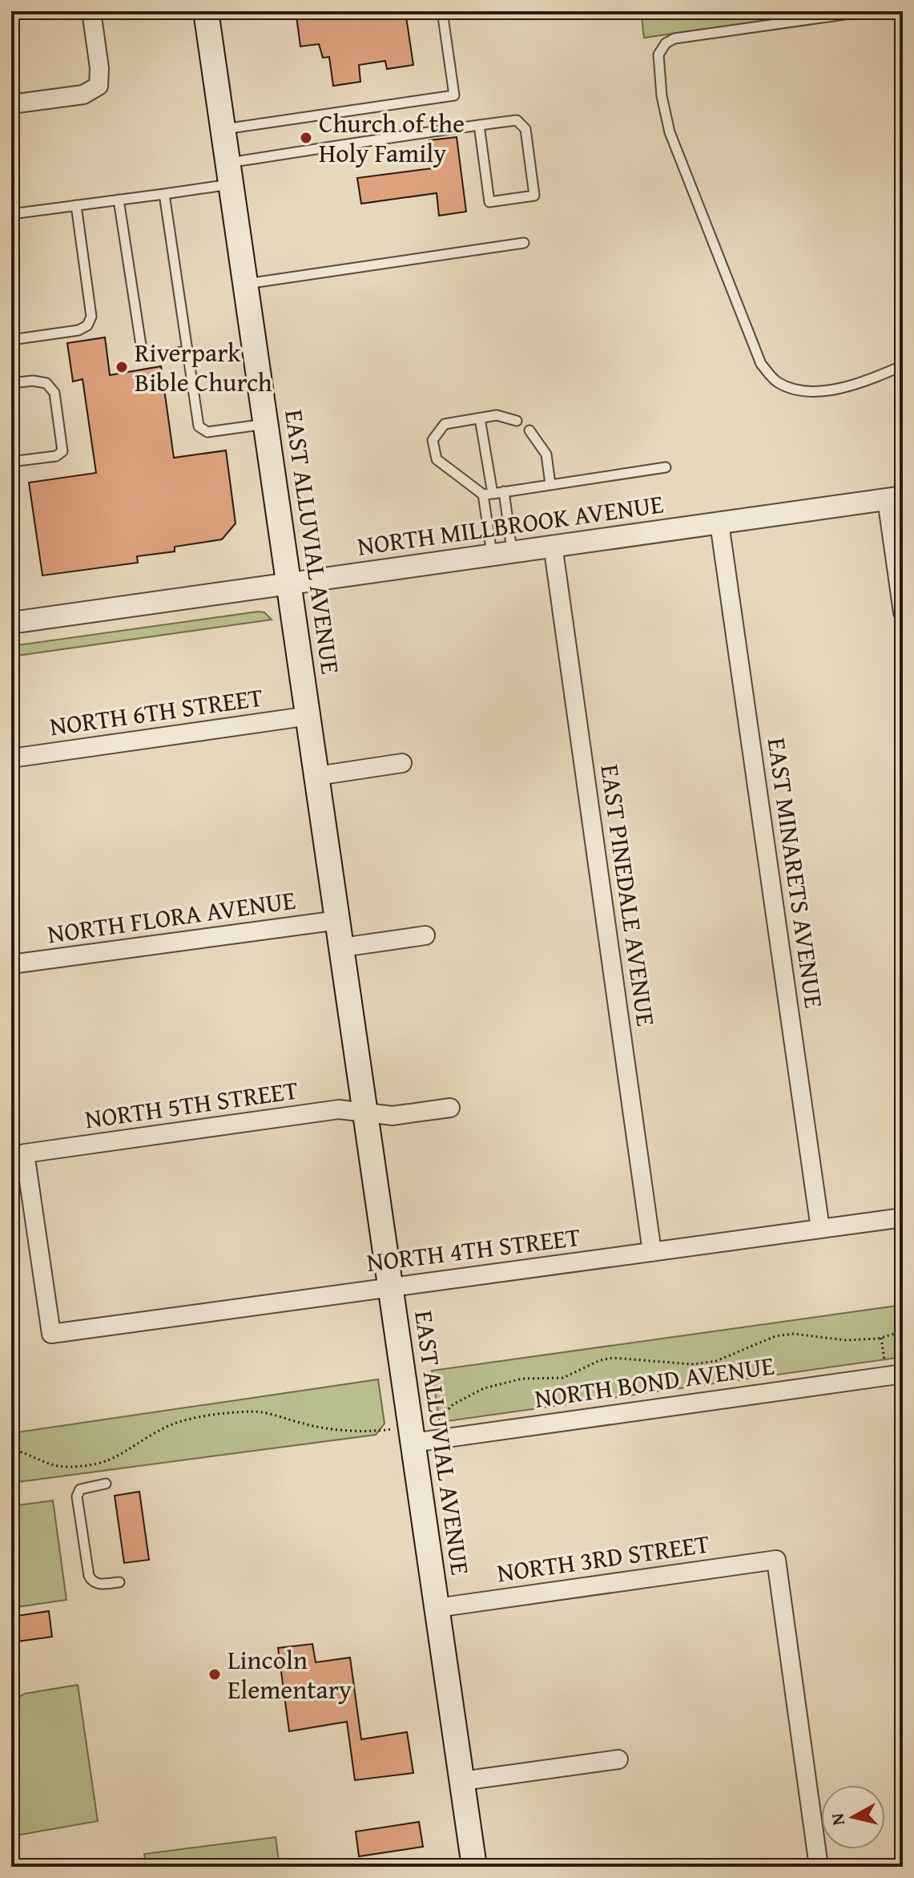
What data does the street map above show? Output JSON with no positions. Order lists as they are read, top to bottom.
{
  "streets": {
    "main road": ["EAST ALLUVIAL AVENUE"],
    "street": [
      "NORTH MILLBROOK AVENUE",
      "NORTH 6TH STREET",
      "EAST MINARETS AVENUE",
      "EAST PINEDALE AVENUE",
      "NORTH FLORA AVENUE",
      "NORTH 5TH STREET",
      "NORTH 4TH STREET",
      "NORTH BOND AVENUE",
      "NORTH 3RD STREET"
    ]
  },
  "crossings": [
    ["NORTH MILLBROOK AVENUE", "EAST ALLUVIAL AVENUE"],
    ["NORTH MILLBROOK AVENUE", "EAST MINARETS AVENUE"],
    ["NORTH MILLBROOK AVENUE", "EAST PINEDALE AVENUE"],
    ["EAST ALLUVIAL AVENUE", "NORTH 6TH STREET"],
    ["EAST ALLUVIAL AVENUE", "NORTH FLORA AVENUE"],
    ["EAST ALLUVIAL AVENUE", "NORTH 5TH STREET"],
    ["EAST ALLUVIAL AVENUE", "NORTH 4TH STREET"],
    ["EAST ALLUVIAL AVENUE", "NORTH BOND AVENUE"],
    ["EAST ALLUVIAL AVENUE", "NORTH 3RD STREET"],
    ["EAST MINARETS AVENUE", "NORTH 4TH STREET"],
    ["EAST PINEDALE AVENUE", "NORTH 4TH STREET"],
    ["NORTH 5TH STREET", "NORTH 4TH STREET"]
  ],
  "places": ["Church of the Holy Family", "Riverpark Bible Church", "Lincoln Elementary"],
  "north": "left"
}
